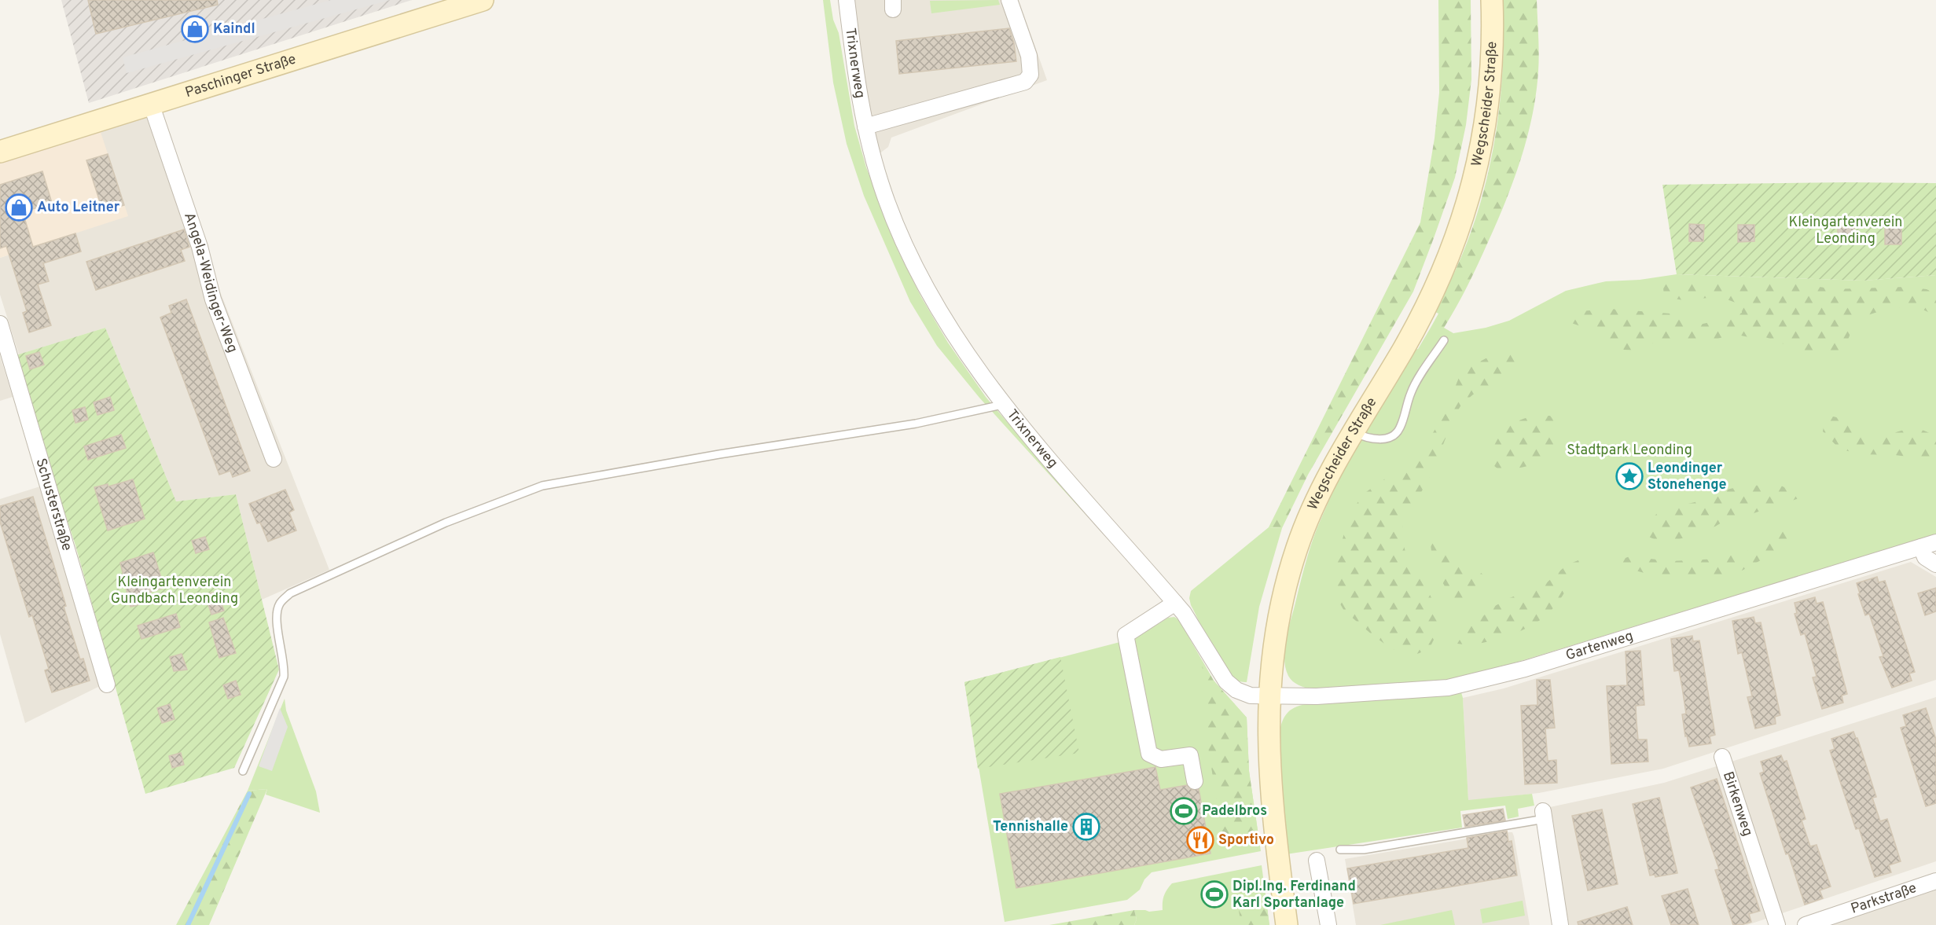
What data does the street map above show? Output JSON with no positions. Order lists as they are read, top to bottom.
{
  "streets": {
    "street": [
      "Trixnerweg",
      "Paschinger Straße",
      "Wegscheider Straße",
      "Angela-Weidinger-Weg",
      "Schusterstraße",
      "Gartenweg",
      "Birkenweg",
      "Parkstraße"
    ]
  },
  "crossings": [
    ["Trixnerweg", "Wegscheider Straße"],
    ["Trixnerweg", "Gartenweg"],
    ["Paschinger Straße", "Angela-Weidinger-Weg"],
    ["Wegscheider Straße", "Gartenweg"]
  ],
  "parks": ["Kleingartenverein Leonding", "Stadtpark Leonding", "Kleingartenverein Gundbach Leonding"],
  "places": {
    "shop": ["Kaindl", "Auto Leitner"],
    "place": ["Leondinger Stonehenge"],
    "sports": ["Padelbros", "Dipl.Ing. Ferdinand Karl Sportanlage"],
    "building": ["Tennishalle"],
    "restaurant": ["Sportivo"]
  }
}
